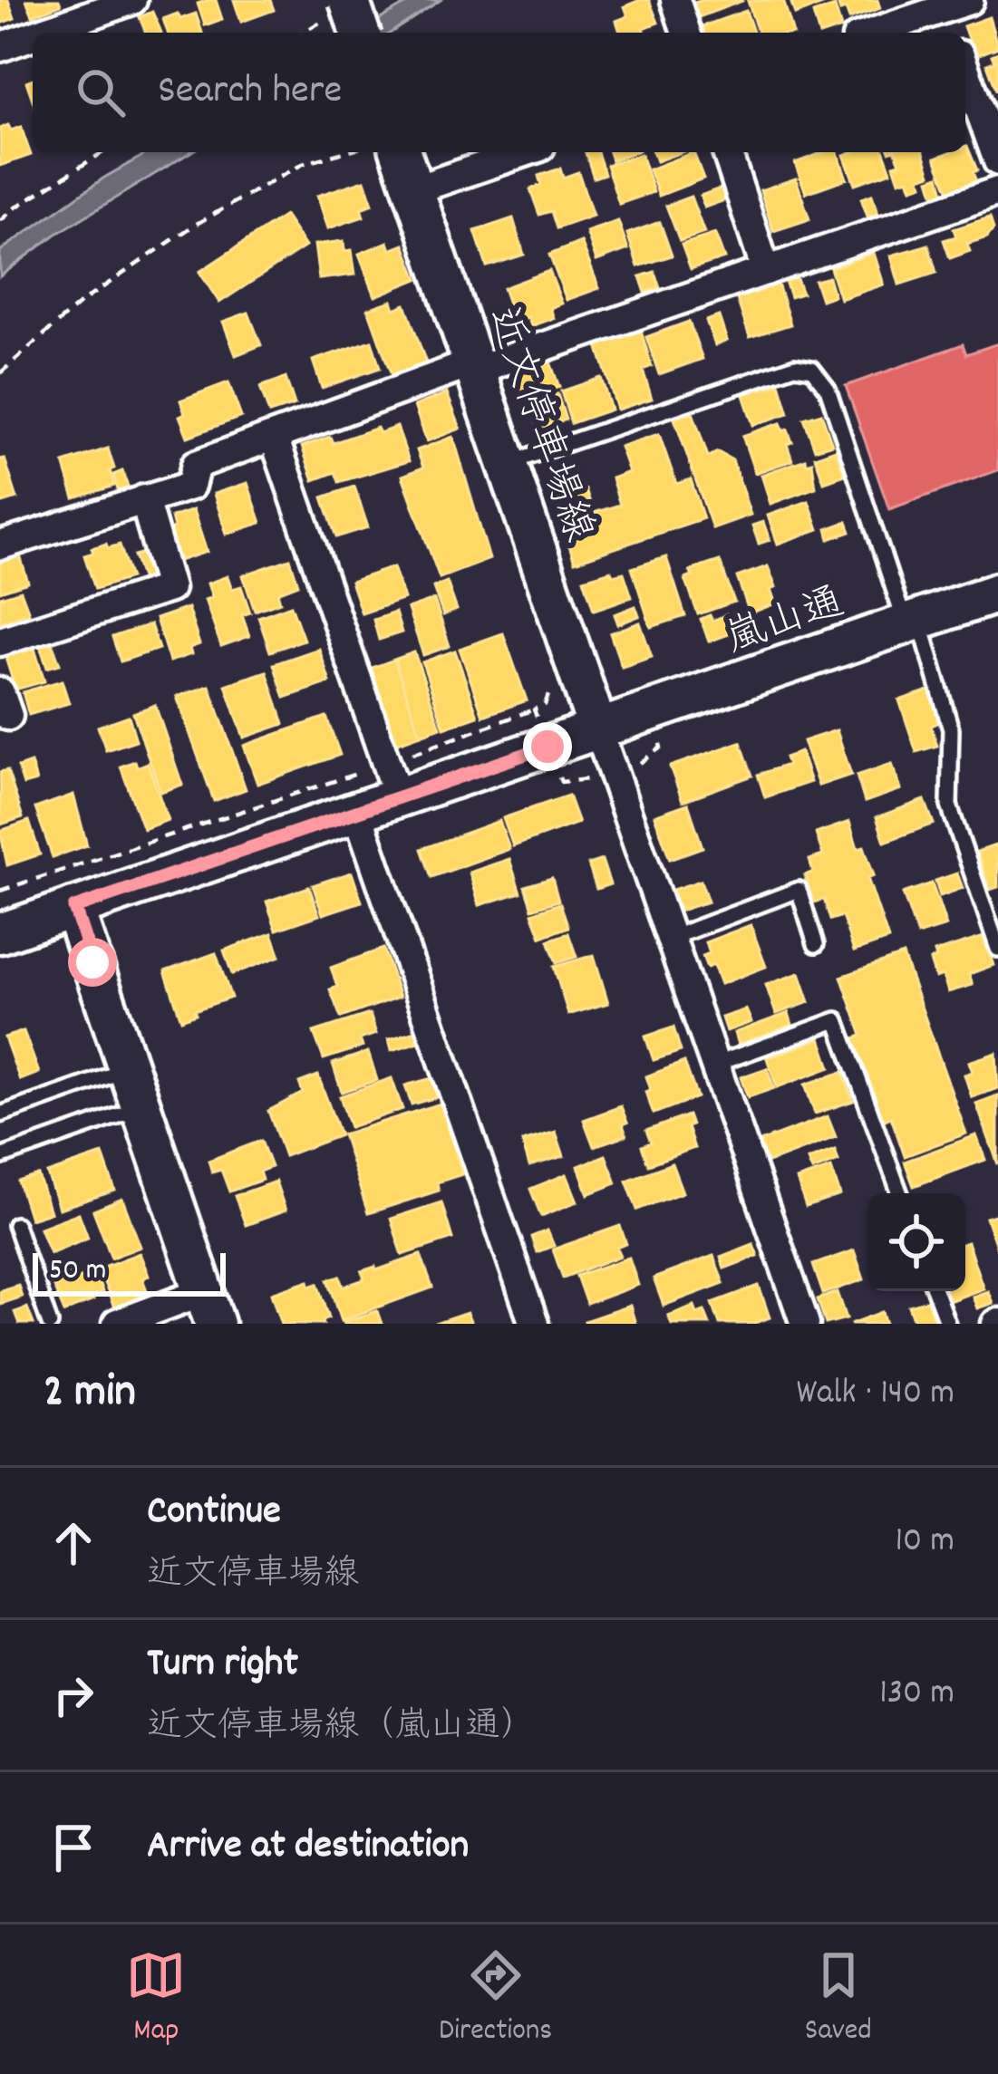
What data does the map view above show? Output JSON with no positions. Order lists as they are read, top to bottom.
{
  "streets": {
    "main road": ["近文停車場線", "嵐山通"]
  },
  "crossings": [
    ["近文停車場線", "嵐山通"]
  ],
  "scale_bar": "50 m",
  "page": {
    "search": "Search here",
    "scale": "50 m",
    "heading": ["2 min", "Walk · 140 m"],
    "list": [
      ["Continue", "近文停車場線", "10 m"],
      ["Turn right", "近文停車場線（嵐山通）", "130 m"],
      "Arrive at destination"
    ],
    "nav": ["Map", "Directions", "Saved"]
  }
}
